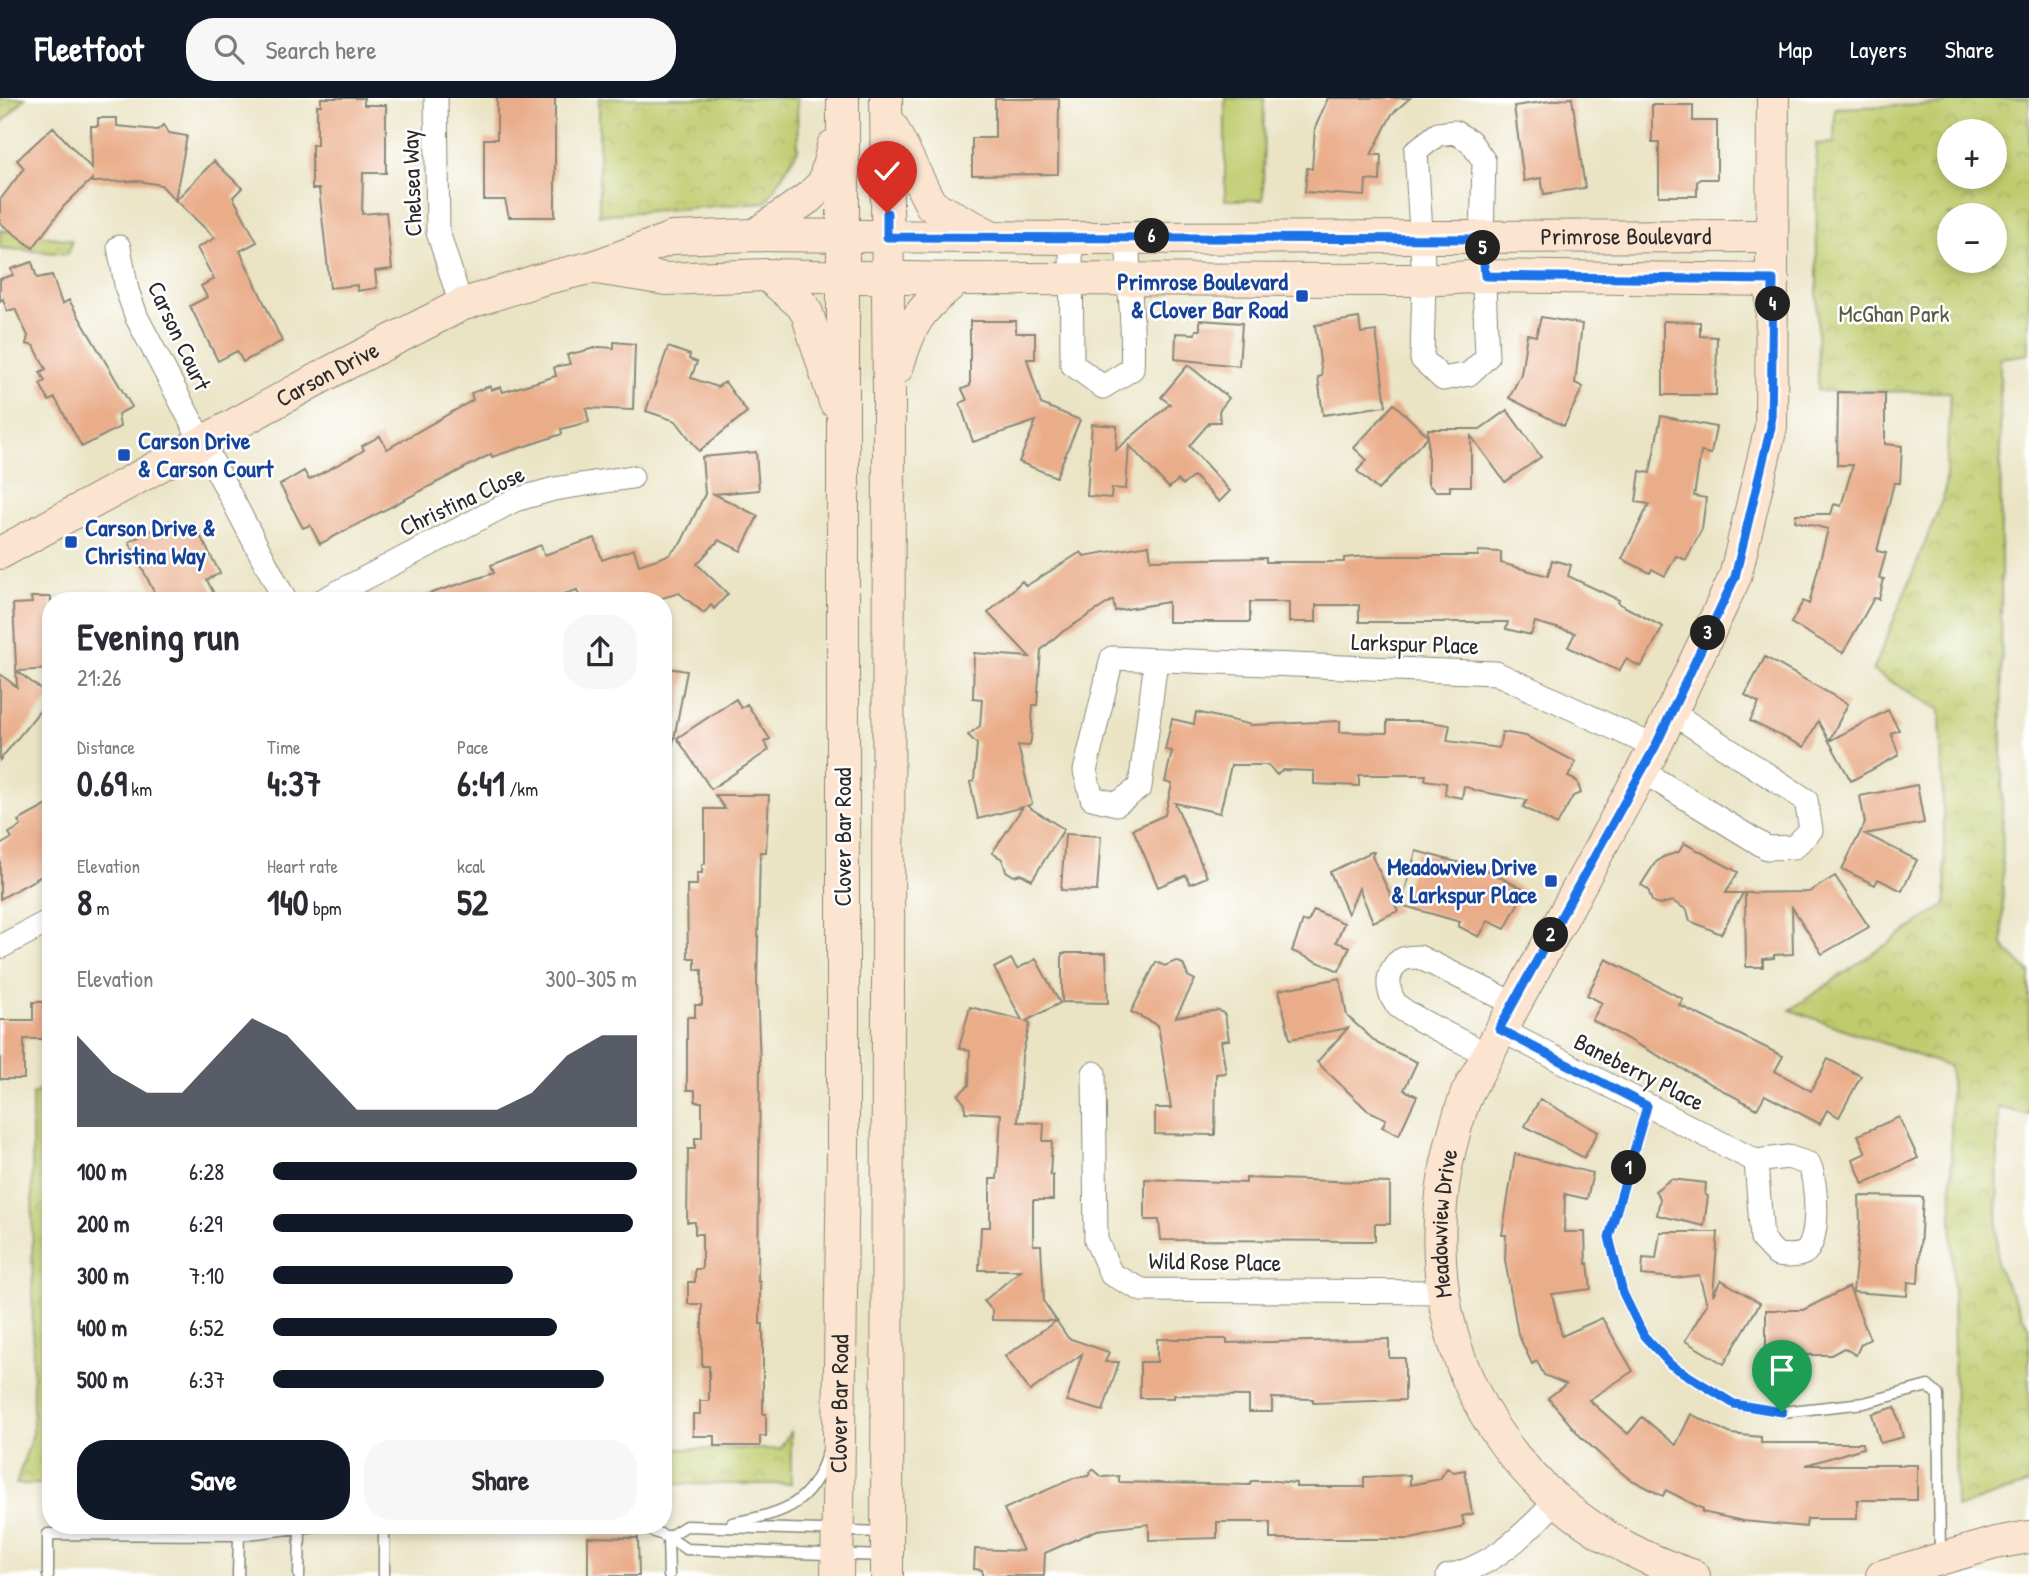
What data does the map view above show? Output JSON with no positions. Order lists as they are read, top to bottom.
{
  "streets": {
    "street": [
      "Chelsea Way",
      "Primrose Boulevard",
      "Carson Court",
      "Carson Drive",
      "Christina Close",
      "Larkspur Place",
      "Clover Bar Road",
      "Baneberry Place",
      "Meadowview Drive",
      "Wild Rose Place"
    ]
  },
  "crossings": [
    ["Chelsea Way", "Carson Drive"],
    ["Primrose Boulevard", "Carson Drive"],
    ["Primrose Boulevard", "Clover Bar Road"],
    ["Primrose Boulevard", "Meadowview Drive"],
    ["Carson Court", "Carson Drive"],
    ["Carson Drive", "Clover Bar Road"],
    ["Larkspur Place", "Meadowview Drive"],
    ["Baneberry Place", "Meadowview Drive"],
    ["Meadowview Drive", "Wild Rose Place"]
  ],
  "parks": ["McGhan Park"],
  "places": {
    "transit": [
      "Primrose Boulevard & Clover Bar Road",
      "Carson Drive & Carson Court",
      "Carson Drive & Christina Way",
      "Meadowview Drive & Larkspur Place"
    ]
  },
  "page": {
    "header": "Fleetfoot",
    "search": "Search here",
    "nav": ["Map", "Layers", "Share"],
    "map_buttons": ["+", "−"],
    "pins": [
      "6",
      "5",
      "4",
      "3",
      "2",
      "1"
    ],
    "heading": ["Evening run", "21:26"],
    "stats": [
      ["Distance", "0.69 km"],
      ["Time", "4:37"],
      ["Pace", "6:41 /km"],
      ["Elevation", "8 m"],
      ["Heart rate", "140 bpm"],
      ["kcal", "52"]
    ],
    "chart": ["Elevation", "300–305 m"],
    "list": [
      {
        "name": "100 m",
        "note": "6:28"
      },
      {
        "name": "200 m",
        "note": "6:29"
      },
      {
        "name": "300 m",
        "note": "7:10"
      },
      {
        "name": "400 m",
        "note": "6:52"
      },
      {
        "name": "500 m",
        "note": "6:37"
      }
    ],
    "buttons": ["Save", "Share"]
  }
}
